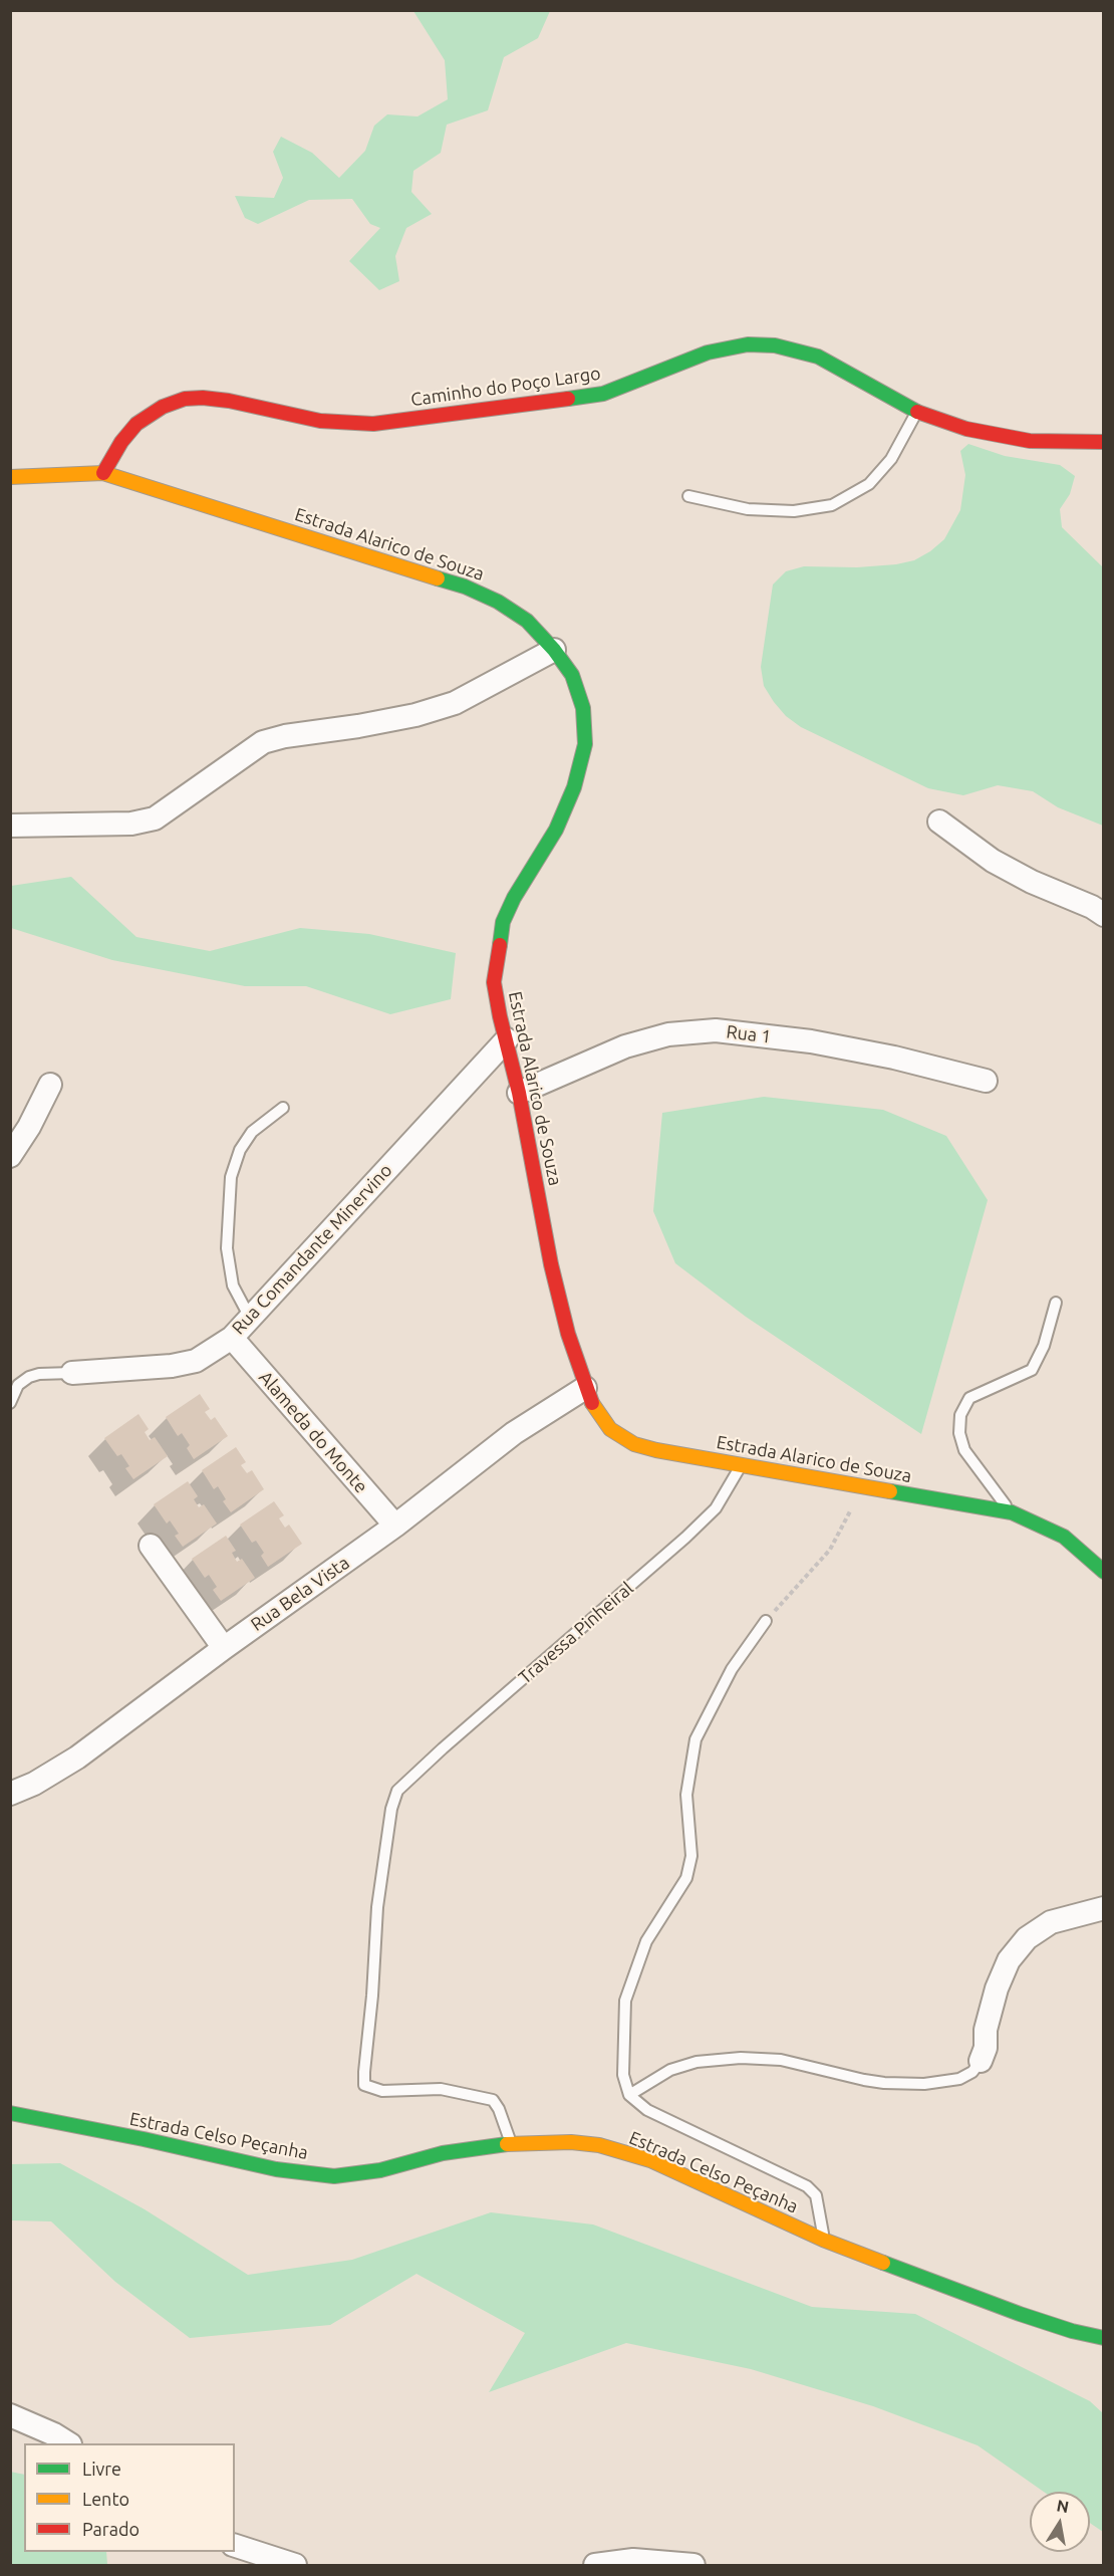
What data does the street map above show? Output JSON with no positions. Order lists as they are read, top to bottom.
{
  "streets": {
    "main road": ["Caminho do Poço Largo", "Estrada Alarico de Souza", "Estrada Celso Peçanha"],
    "street": [
      "Rua 1",
      "Rua Comandante Minervino",
      "Alameda do Monte",
      "Rua Bela Vista"
    ],
    "lane": ["Travessa Pinheiral"]
  },
  "crossings": [
    ["Caminho do Poço Largo", "Estrada Alarico de Souza"],
    ["Estrada Alarico de Souza", "Rua 1"],
    ["Estrada Alarico de Souza", "Rua Comandante Minervino"],
    ["Estrada Alarico de Souza", "Rua Bela Vista"],
    ["Estrada Alarico de Souza", "Travessa Pinheiral"],
    ["Rua Comandante Minervino", "Alameda do Monte"],
    ["Alameda do Monte", "Rua Bela Vista"],
    ["Travessa Pinheiral", "Estrada Celso Peçanha"]
  ],
  "legend": ["Livre", "Lento", "Parado"],
  "north": "top"
}
